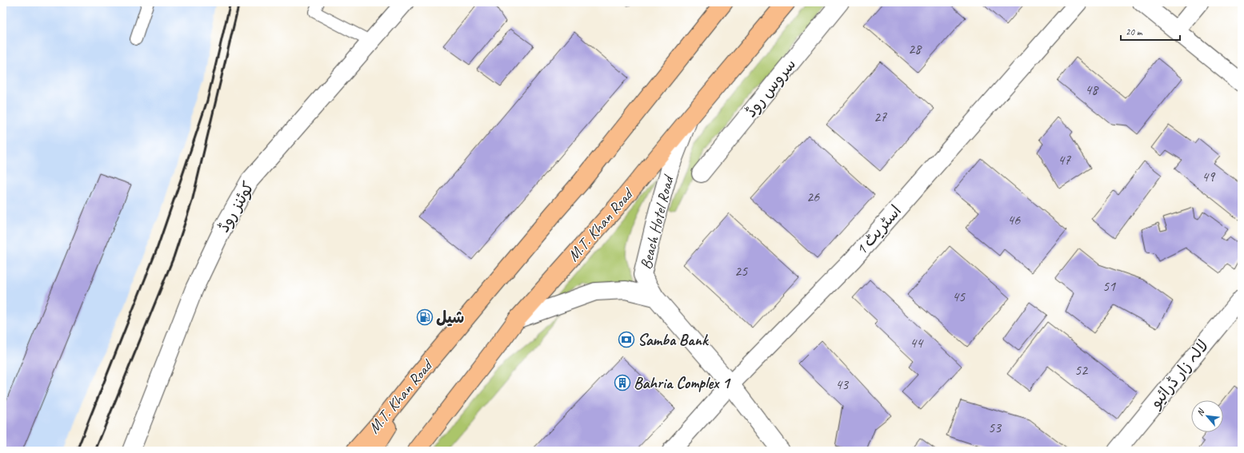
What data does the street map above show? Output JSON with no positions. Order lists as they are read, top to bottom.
{
  "streets": {
    "highway": ["M.T. Khan Road"],
    "street": [
      "سروس روڈ",
      "کوئنز روڈ",
      "Beach Hotel Road",
      "اسٹریٹ 1",
      "لالہ زار ڈرائیو"
    ]
  },
  "crossings": [
    ["Beach Hotel Road", "M.T. Khan Road"],
    ["Beach Hotel Road", "اسٹریٹ 1"]
  ],
  "places": {
    "fuel station": ["شیل"],
    "bank": ["Samba Bank"],
    "building": ["Bahria Complex 1"]
  },
  "house_numbers": [
    "28",
    "48",
    "27",
    "47",
    "49",
    "26",
    "46",
    "25",
    "51",
    "45",
    "44",
    "52",
    "43",
    "53"
  ],
  "scale_bar": "20 m",
  "north": "top left"
}
